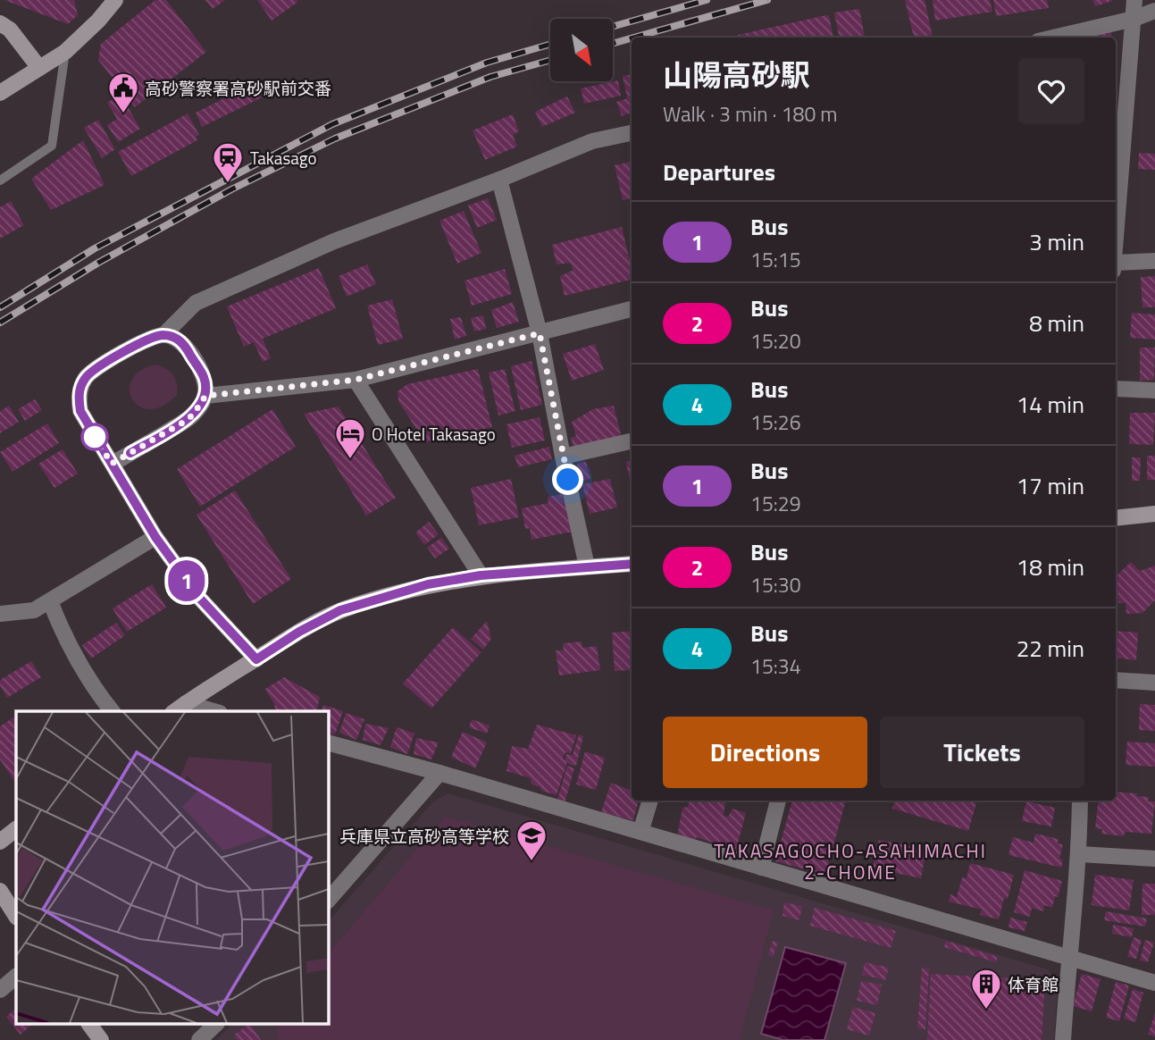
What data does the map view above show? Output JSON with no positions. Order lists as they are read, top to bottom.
{
  "districts": ["TAKASAGOCHO-ASAHIMACHI 2-CHOME"],
  "places": {
    "public building": ["高砂警察署高砂駅前交番"],
    "station": ["Takasago"],
    "hotel": ["O Hotel Takasago"],
    "school or university": ["兵庫県立高砂高等学校"],
    "building": ["体育館"]
  },
  "lines": ["bus line 1"],
  "north": "bottom right",
  "page": {
    "on_map": "1",
    "heading": [
      ["山陽高砂駅", "Walk · 3 min · 180 m"],
      "Departures"
    ],
    "list": [
      {
        "mark": "1",
        "name": "Bus",
        "note": "15:15",
        "value": "3 min"
      },
      {
        "mark": "2",
        "name": "Bus",
        "note": "15:20",
        "value": "8 min"
      },
      {
        "mark": "4",
        "name": "Bus",
        "note": "15:26",
        "value": "14 min"
      },
      {
        "mark": "1",
        "name": "Bus",
        "note": "15:29",
        "value": "17 min"
      },
      {
        "mark": "2",
        "name": "Bus",
        "note": "15:30",
        "value": "18 min"
      },
      {
        "mark": "4",
        "name": "Bus",
        "note": "15:34",
        "value": "22 min"
      }
    ],
    "buttons": ["Directions", "Tickets"]
  }
}
